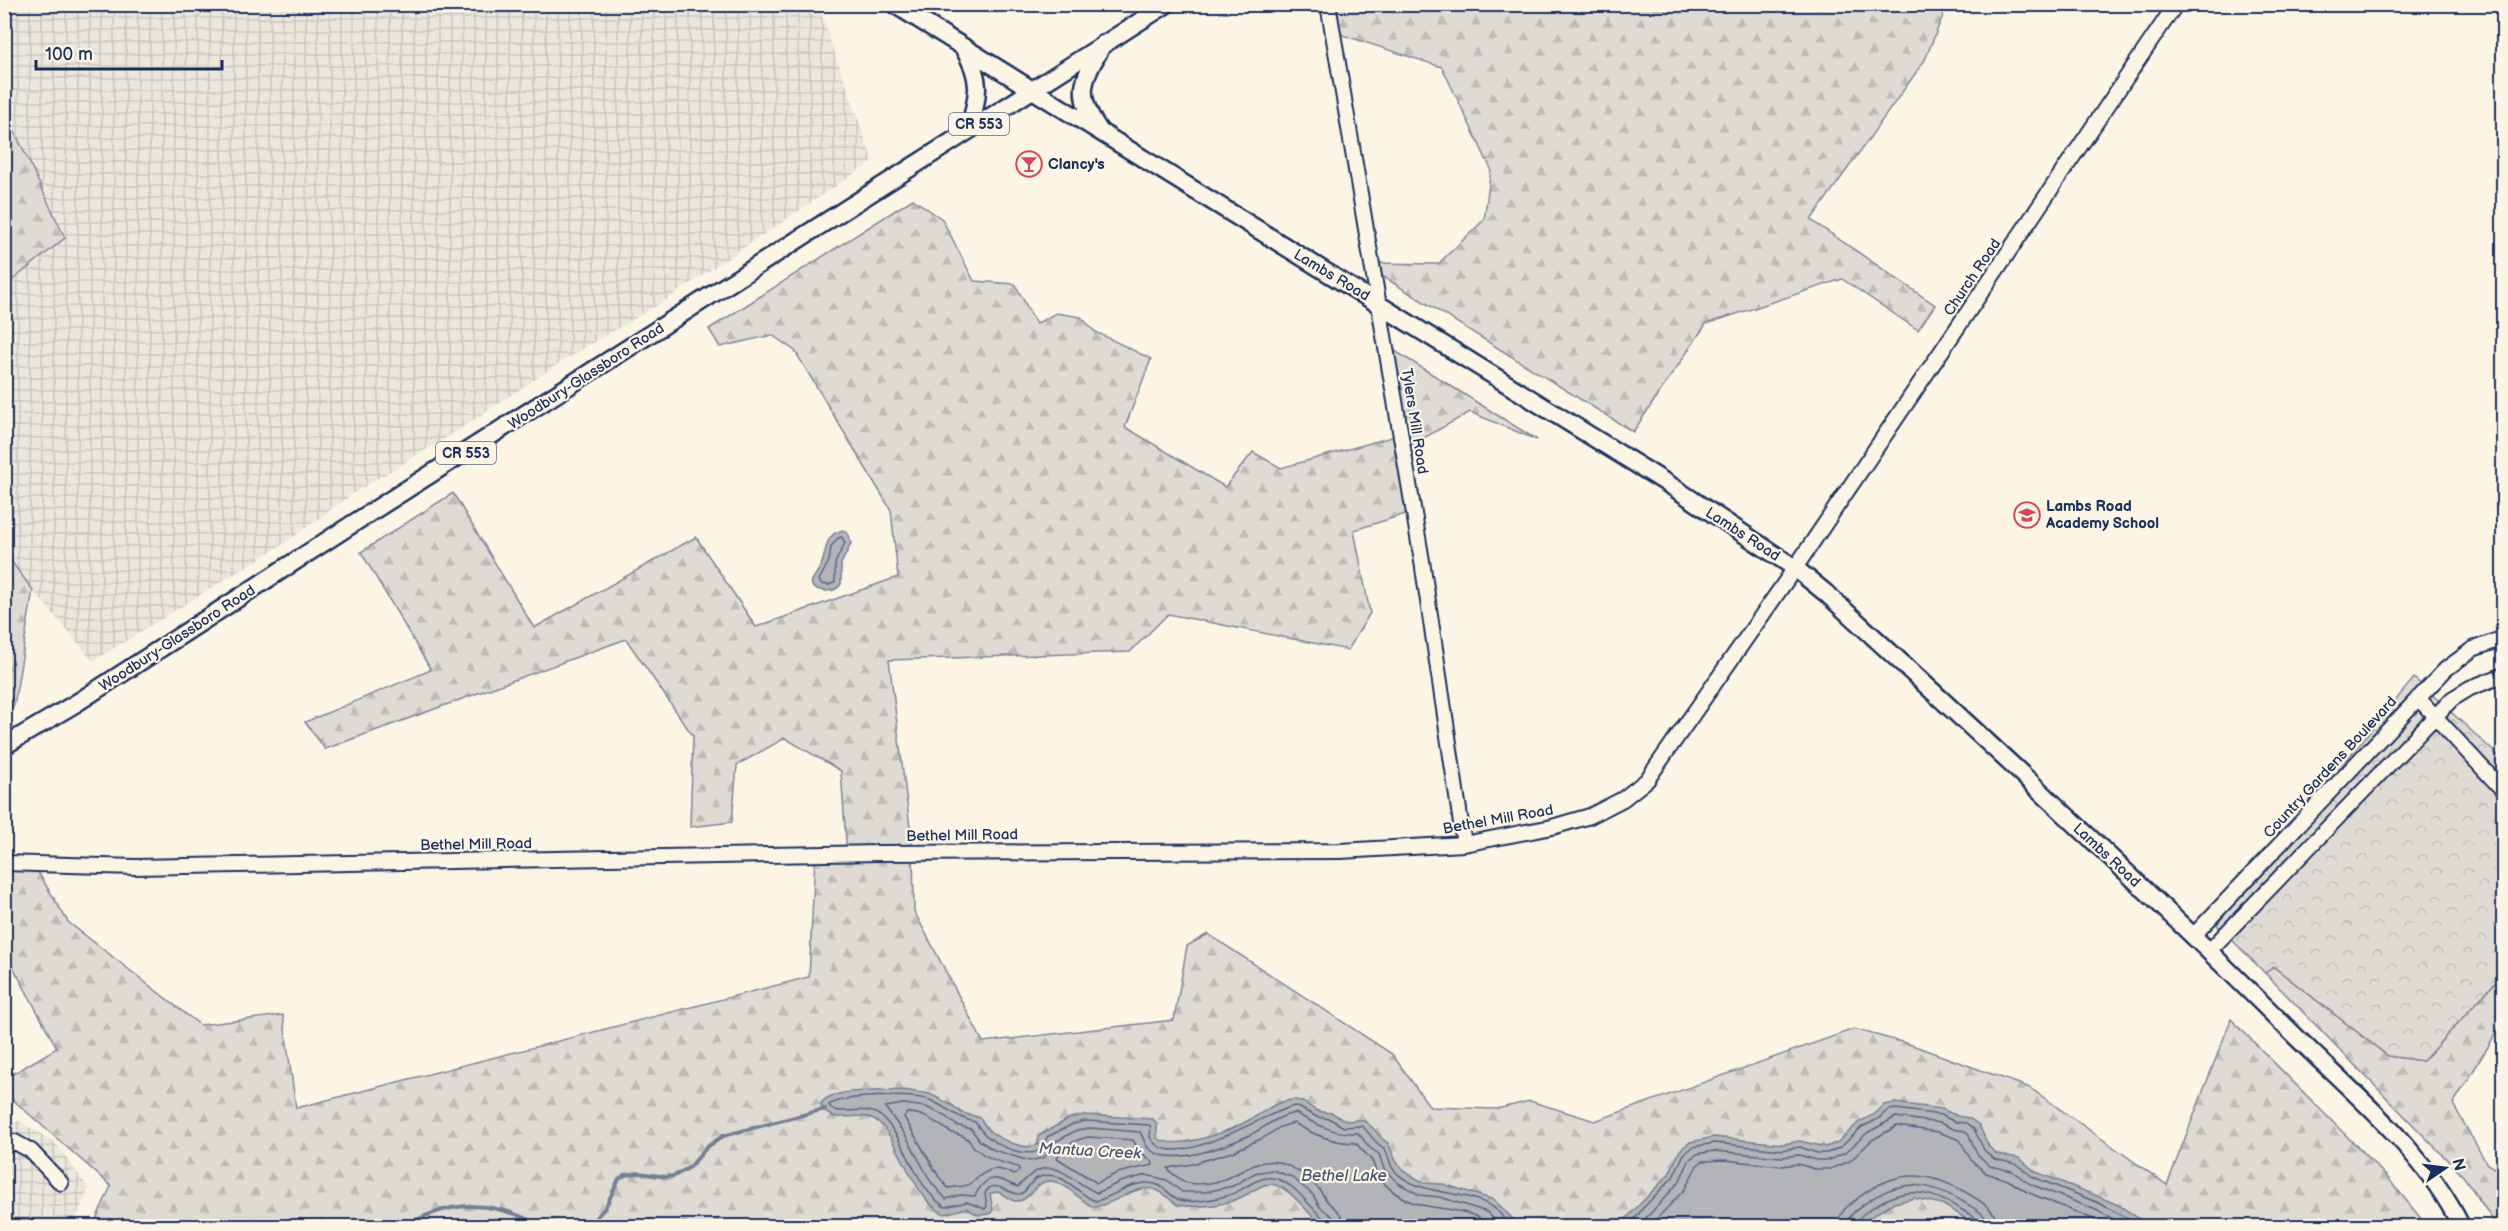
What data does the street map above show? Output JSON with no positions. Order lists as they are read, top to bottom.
{
  "streets": {
    "main road": ["CR 553", "Lambs Road", "Woodbury-Glassboro Road"],
    "street": [
      "Church Road",
      "Tylers Mill Road",
      "Country Gardens Boulevard",
      "Bethel Mill Road"
    ]
  },
  "crossings": [
    ["Lambs Road", "Church Road"],
    ["Lambs Road", "Woodbury-Glassboro Road"],
    ["Lambs Road", "Tylers Mill Road"],
    ["Lambs Road", "Country Gardens Boulevard"],
    ["Lambs Road", "Bethel Mill Road"],
    ["Church Road", "Bethel Mill Road"],
    ["Tylers Mill Road", "Bethel Mill Road"]
  ],
  "water": ["Mantua Creek", "Bethel Lake"],
  "places": {
    "bar": ["Clancy's"],
    "school or university": ["Lambs Road Academy School"]
  },
  "scale_bar": "100 m",
  "north": "right"
}
